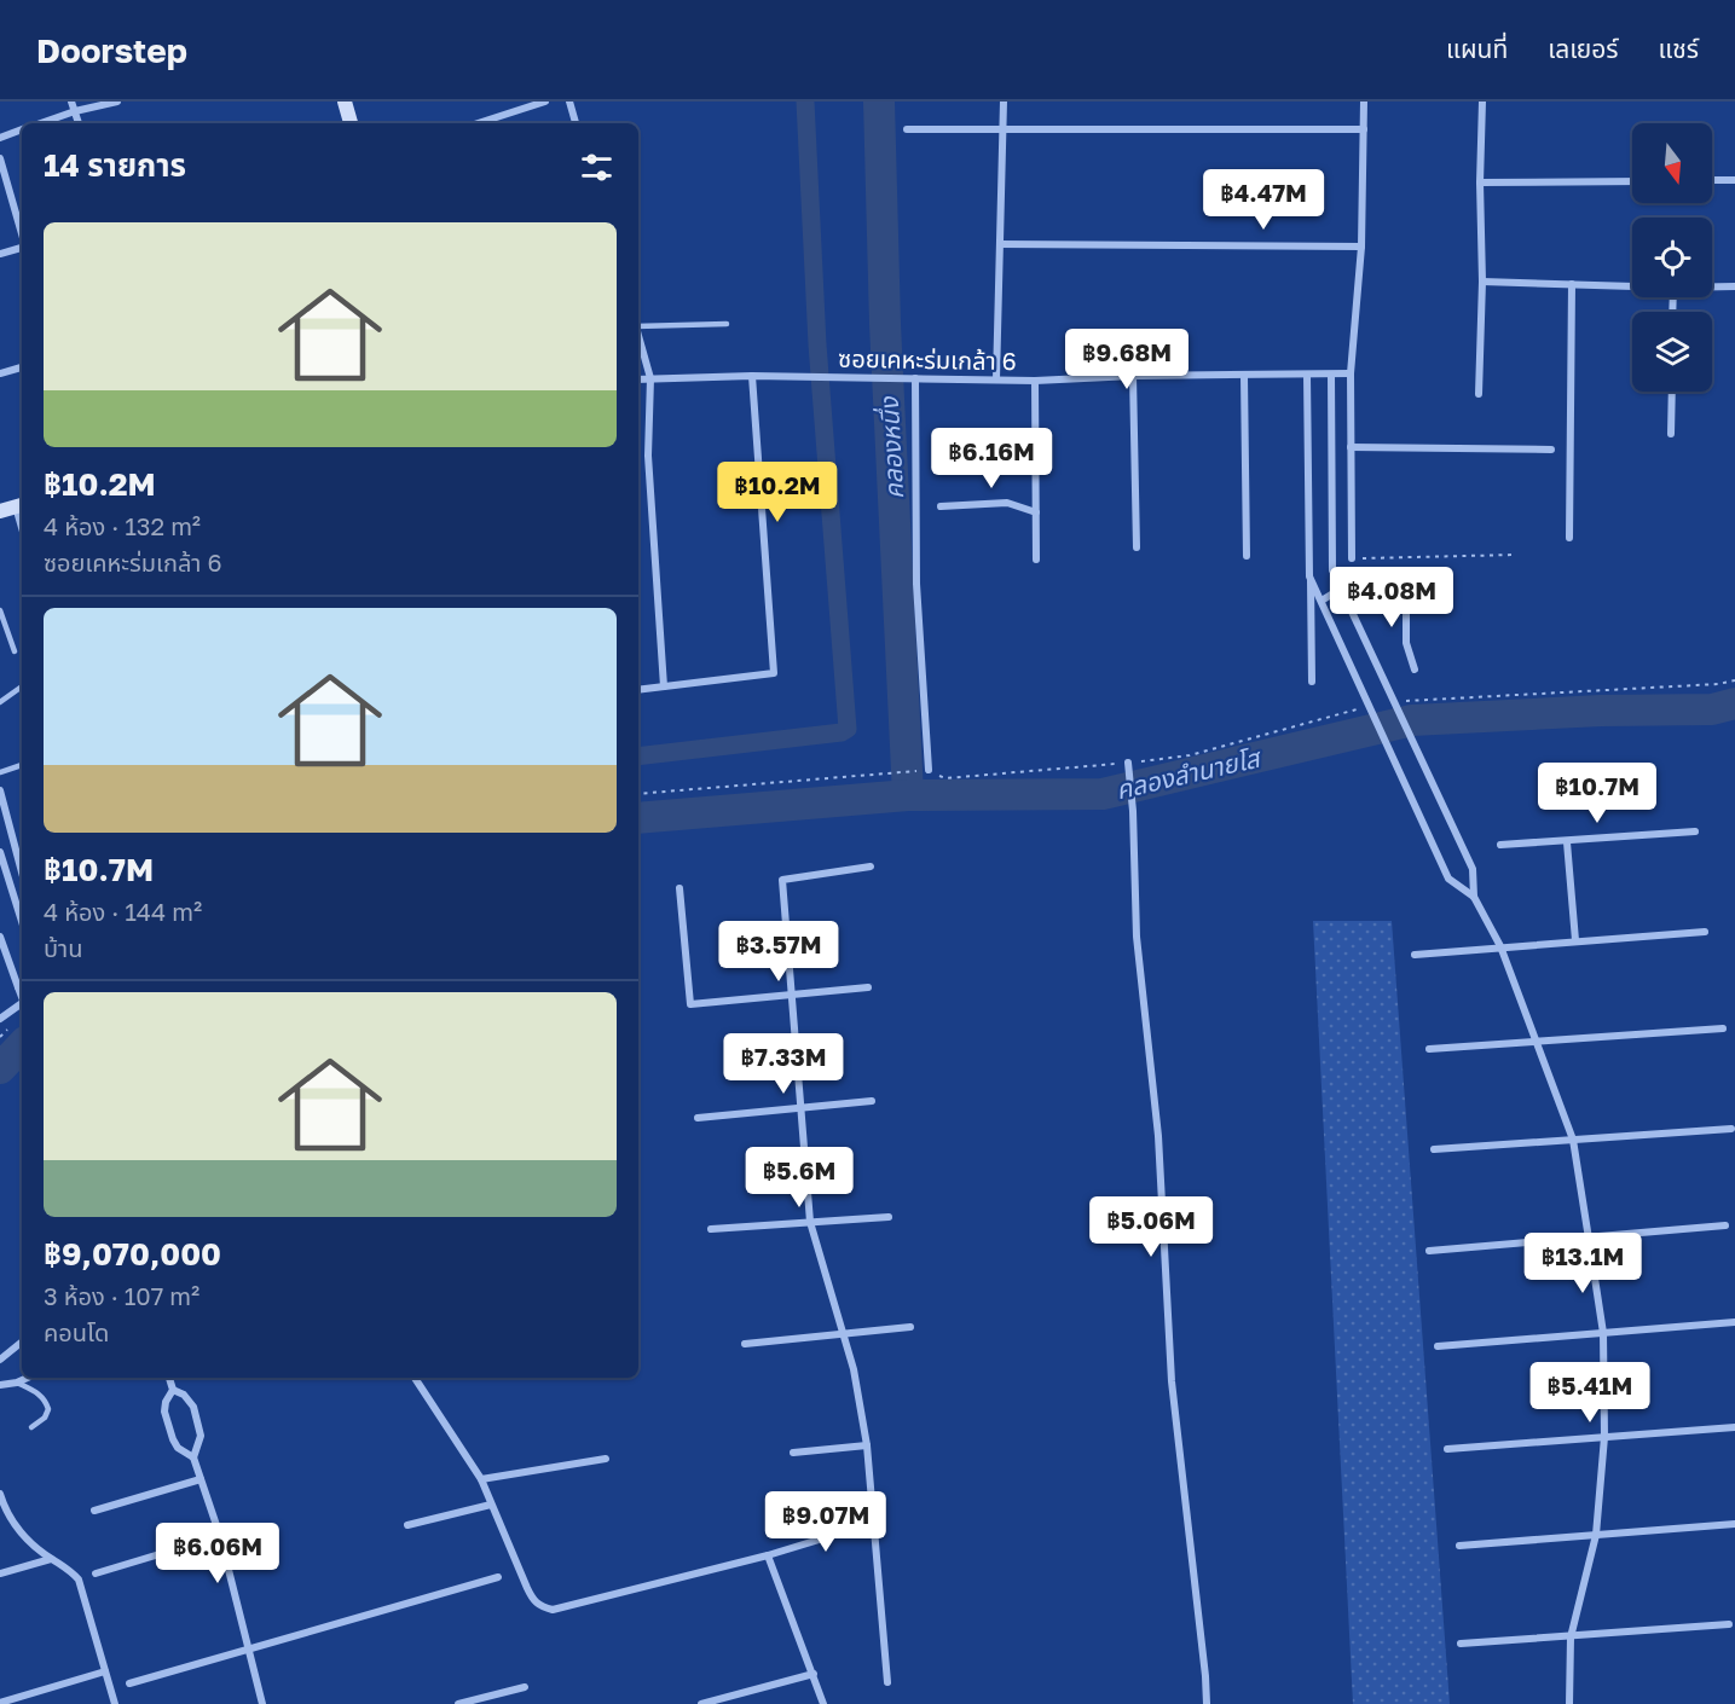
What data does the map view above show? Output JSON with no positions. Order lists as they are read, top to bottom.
{
  "streets": {
    "street": ["ซอยเคหะร่มเกล้า 6"]
  },
  "water": ["คลองหนึ่ง", "คลองลำนายโส"],
  "north": "bottom",
  "page": {
    "header": "Doorstep",
    "nav": ["แผนที่", "เลเยอร์", "แชร์"],
    "heading": "14 รายการ",
    "price": [
      "฿4.47M",
      "฿9.68M",
      "฿6.16M",
      "฿10.2M",
      "฿4.08M",
      "฿10.7M",
      "฿3.57M",
      "฿7.33M",
      "฿5.6M",
      "฿5.06M",
      "฿13.1M",
      "฿5.41M",
      "฿9.07M",
      "฿6.06M"
    ],
    "list": [
      {
        "name": "฿10.2M",
        "note": "4 ห้อง · 132 m² · ซอยเคหะร่มเกล้า 6"
      },
      {
        "name": "฿10.7M",
        "note": "4 ห้อง · 144 m² · บ้าน"
      },
      {
        "name": "฿9,070,000",
        "note": "3 ห้อง · 107 m² · คอนโด"
      }
    ]
  }
}
